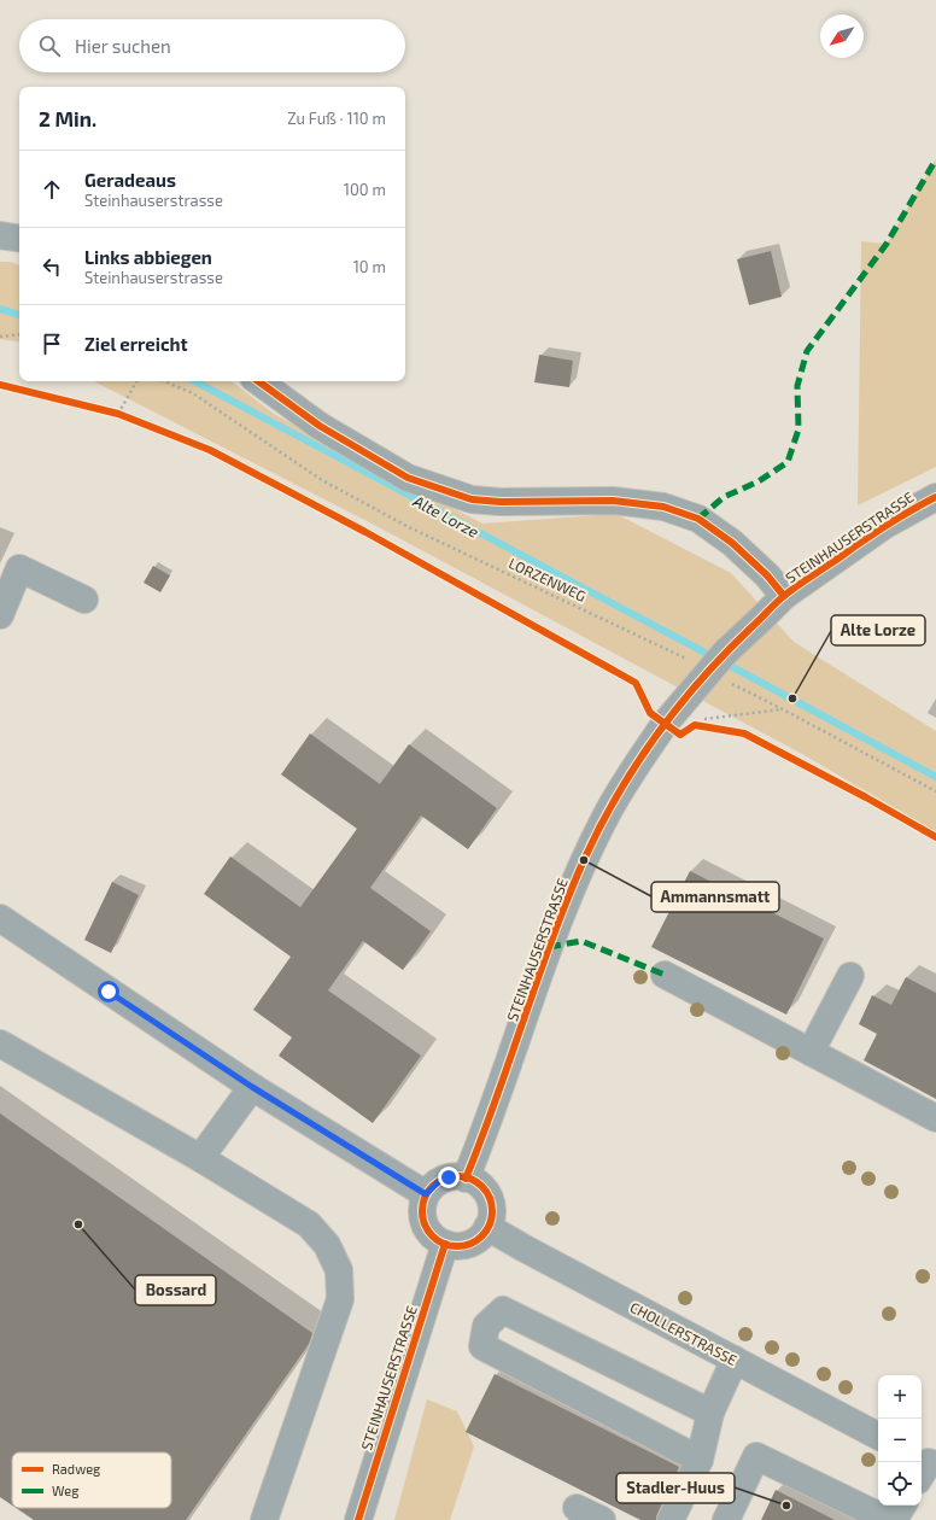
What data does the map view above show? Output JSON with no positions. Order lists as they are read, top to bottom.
{
  "streets": {
    "street": ["STEINHAUSERSTRASSE", "CHOLLERSTRASSE"],
    "path": ["LORZENWEG"]
  },
  "crossings": [
    ["STEINHAUSERSTRASSE", "CHOLLERSTRASSE"]
  ],
  "water": ["Alte Lorze"],
  "places": [
    "Alte Lorze",
    "Ammannsmatt",
    "Bossard",
    "Stadler-Huus"
  ],
  "legend": ["Radweg", "Weg"],
  "north": "bottom left",
  "page": {
    "search": "Hier suchen",
    "heading": ["2 Min.", "Zu Fuß · 110 m"],
    "list": [
      ["Geradeaus", "Steinhauserstrasse", "100 m"],
      ["Links abbiegen", "Steinhauserstrasse", "10 m"],
      "Ziel erreicht"
    ],
    "map_buttons": ["+", "−"]
  }
}
